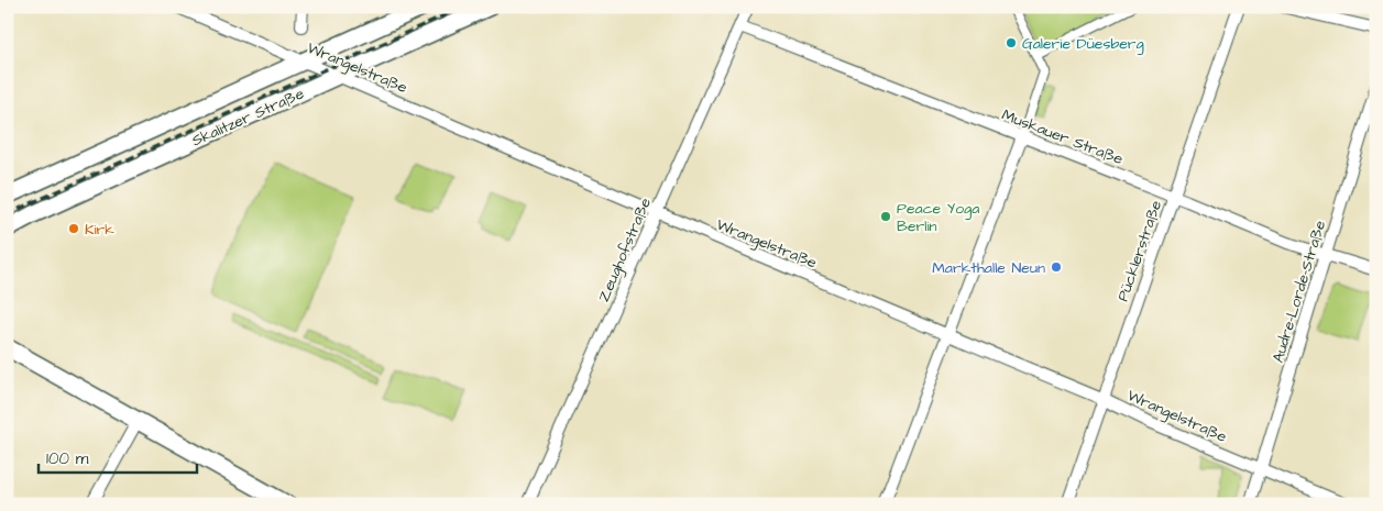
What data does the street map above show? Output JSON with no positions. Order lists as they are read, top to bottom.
{
  "streets": {
    "main road": ["Skalitzer Straße"],
    "street": [
      "Wrangelstraße",
      "Muskauer Straße",
      "Zeughofstraße",
      "Pücklerstraße",
      "Audre-Lorde-Straße"
    ]
  },
  "crossings": [
    ["Wrangelstraße", "Skalitzer Straße"],
    ["Wrangelstraße", "Zeughofstraße"],
    ["Wrangelstraße", "Pücklerstraße"],
    ["Wrangelstraße", "Audre-Lorde-Straße"],
    ["Muskauer Straße", "Zeughofstraße"],
    ["Muskauer Straße", "Pücklerstraße"],
    ["Muskauer Straße", "Audre-Lorde-Straße"]
  ],
  "places": [
    "Galerie Düesberg",
    "Peace Yoga Berlin",
    "Kirk",
    "Markthalle Neun"
  ],
  "scale_bar": "100 m"
}
